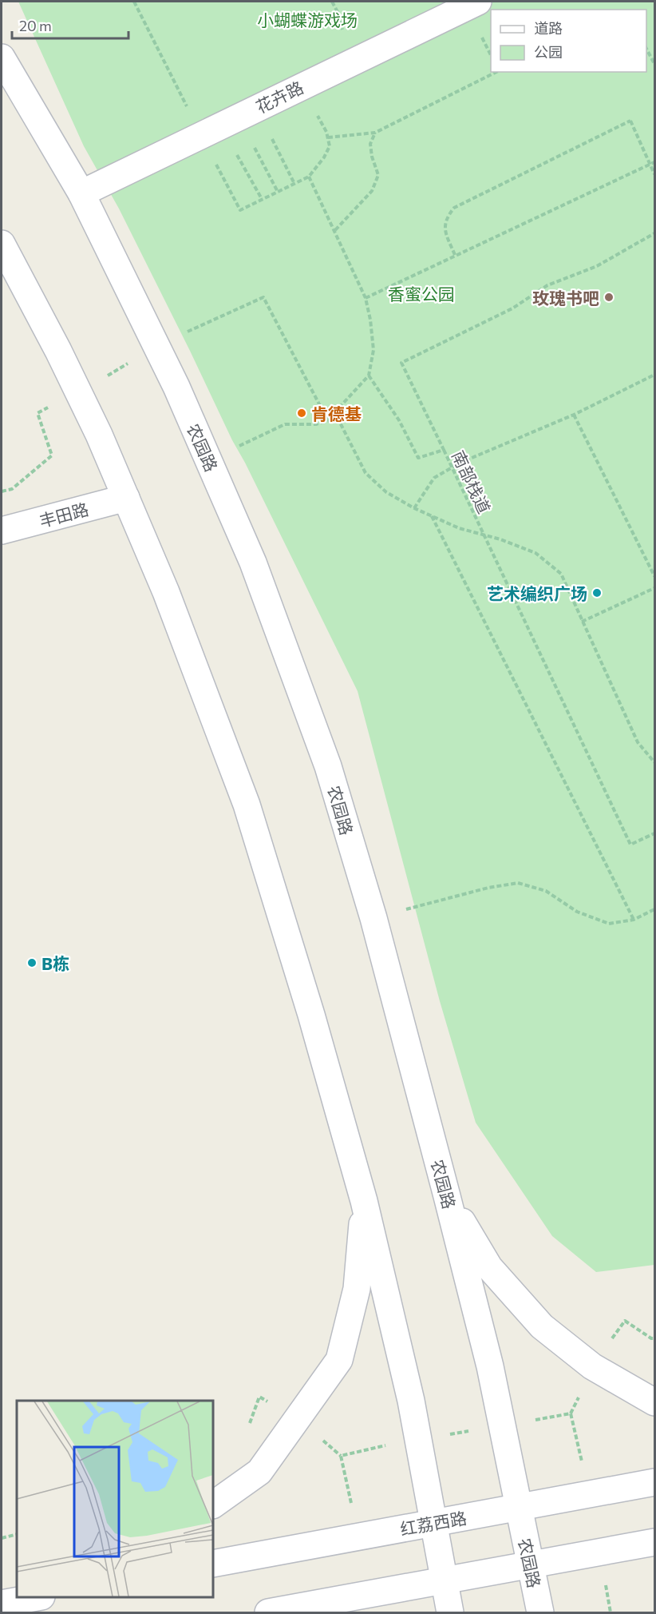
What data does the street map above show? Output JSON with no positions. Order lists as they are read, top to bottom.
{
  "streets": {
    "main road": [
      "花卉路",
      "农园路",
      "丰田路",
      "红荔西路"
    ],
    "path": ["南部栈道"]
  },
  "crossings": [
    ["花卉路", "农园路"],
    ["农园路", "红荔西路"]
  ],
  "parks": ["小蝴蝶游戏场", "香蜜公园"],
  "places": [
    "玫瑰书吧",
    "肯德基",
    "艺术编织广场",
    "B栋"
  ],
  "legend": ["道路", "公园"],
  "scale_bar": "20 m"
}
